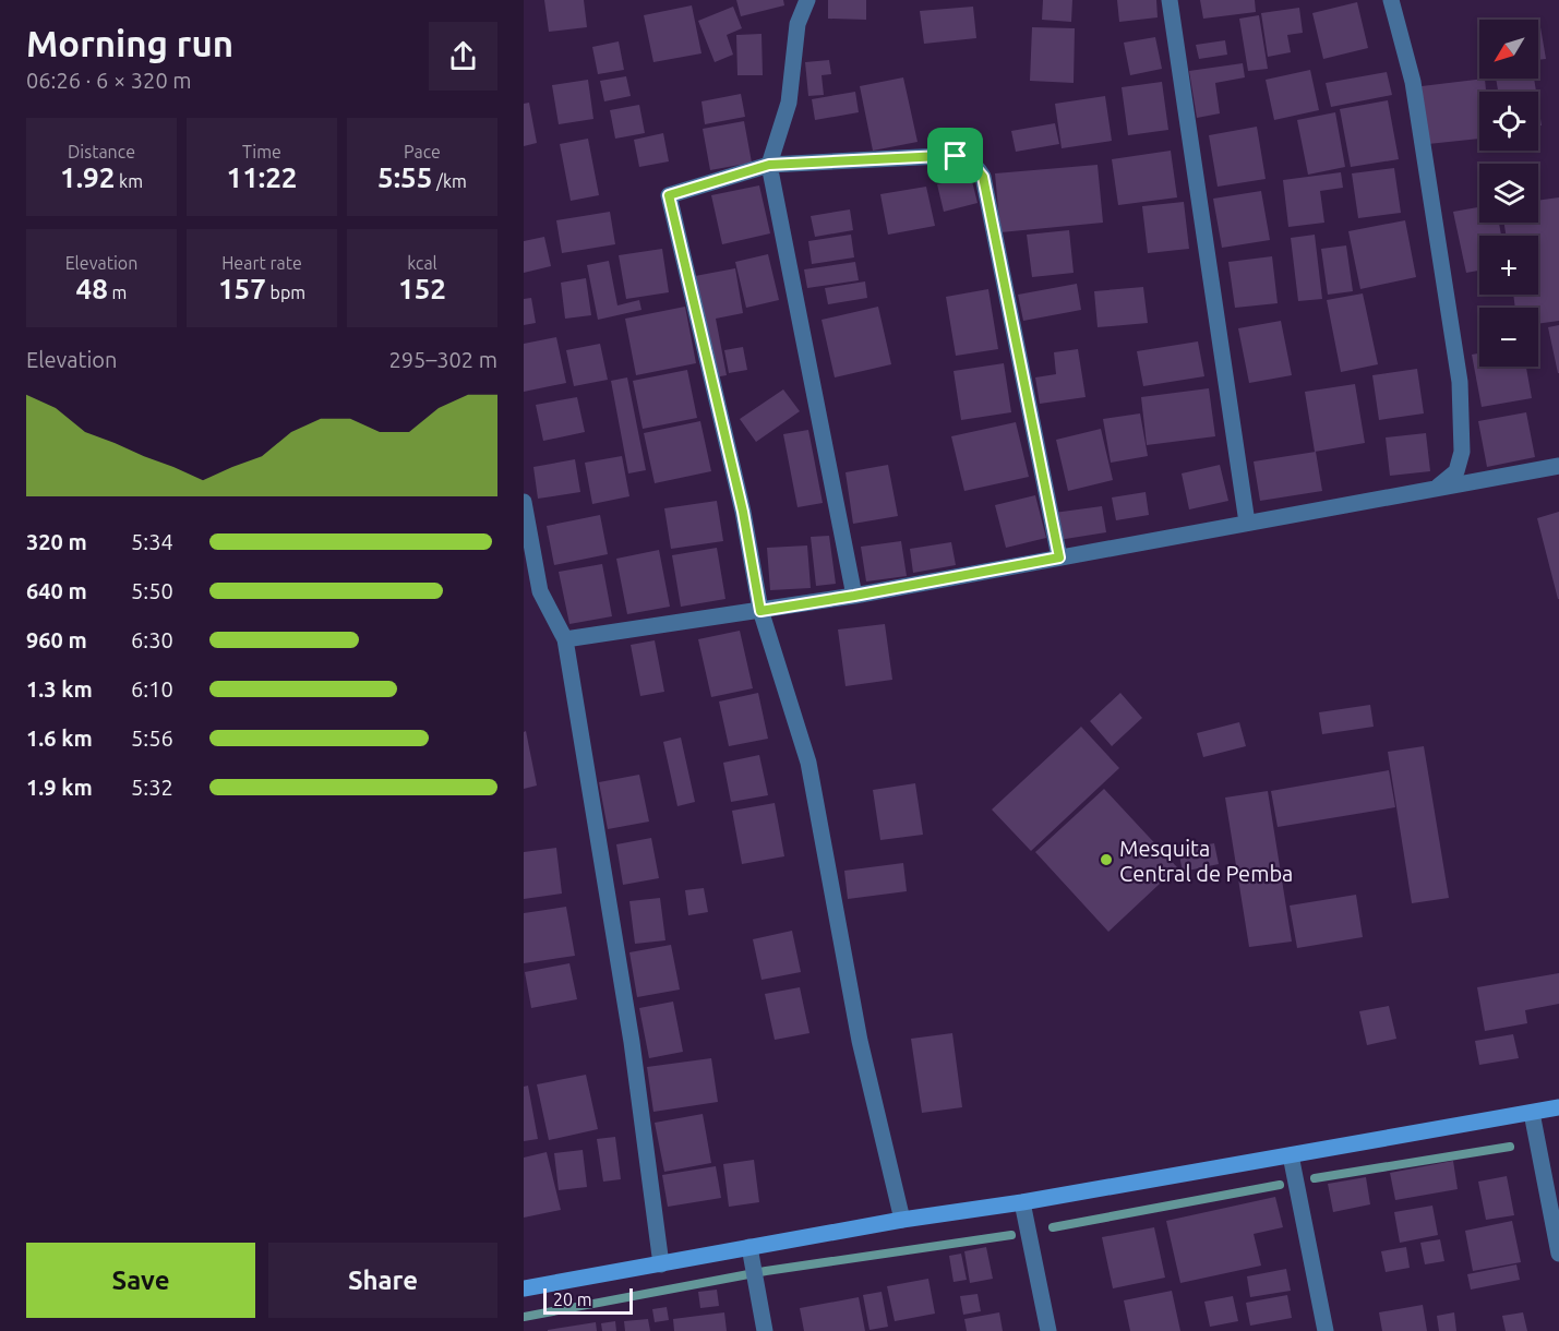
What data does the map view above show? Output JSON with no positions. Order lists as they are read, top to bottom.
{
  "places": ["Mesquita Central de Pemba"],
  "scale_bar": "20 m",
  "north": "bottom left",
  "page": {
    "heading": ["Morning run", "06:26 · 6 × 320 m"],
    "map_buttons": ["+", "−"],
    "stats": [
      ["Distance", "1.92 km"],
      ["Time", "11:22"],
      ["Pace", "5:55 /km"],
      ["Elevation", "48 m"],
      ["Heart rate", "157 bpm"],
      ["kcal", "152"]
    ],
    "chart": ["Elevation", "295–302 m"],
    "list": [
      {
        "name": "320 m",
        "note": "5:34"
      },
      {
        "name": "640 m",
        "note": "5:50"
      },
      {
        "name": "960 m",
        "note": "6:30"
      },
      {
        "name": "1.3 km",
        "note": "6:10"
      },
      {
        "name": "1.6 km",
        "note": "5:56"
      },
      {
        "name": "1.9 km",
        "note": "5:32"
      }
    ],
    "buttons": ["Save", "Share"],
    "scale": "20 m"
  }
}
